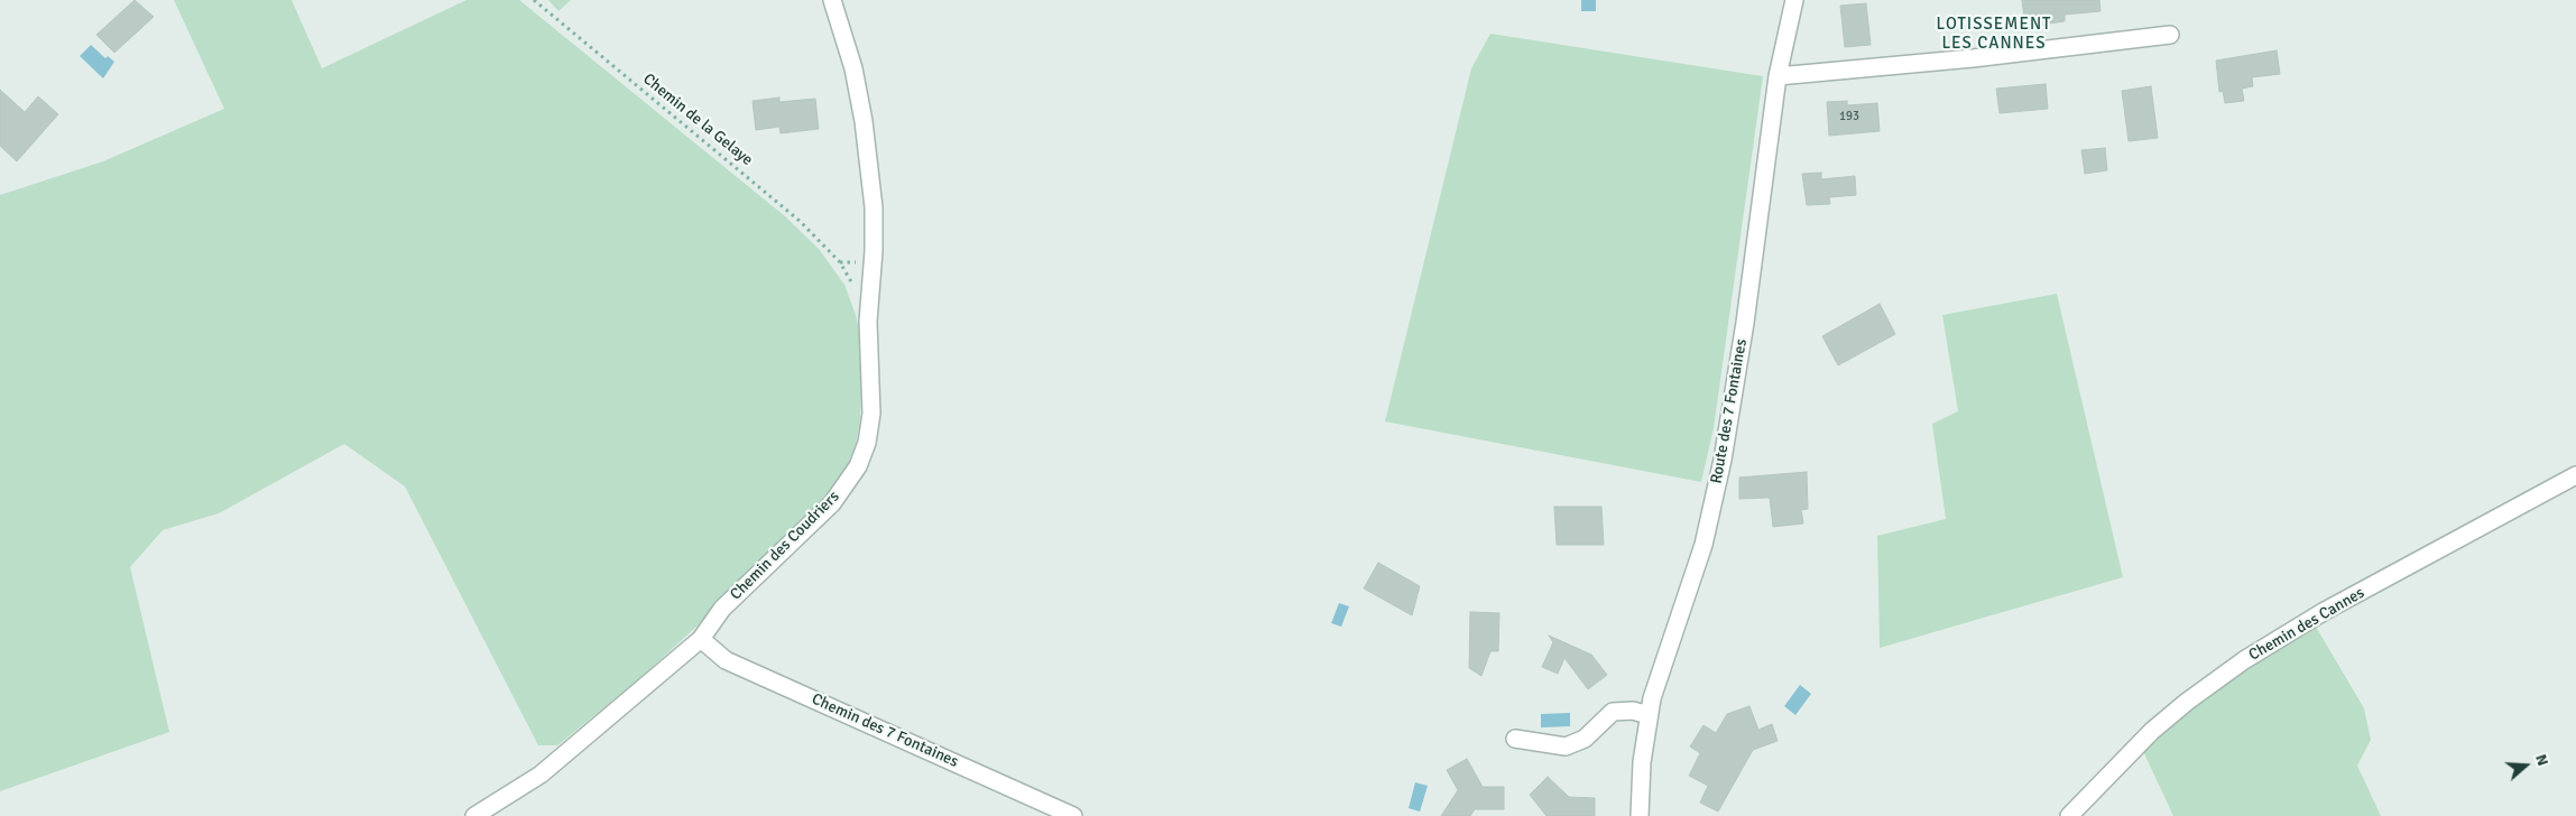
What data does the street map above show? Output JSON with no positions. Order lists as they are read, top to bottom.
{
  "streets": {
    "street": [
      "Route des 7 Fontaines",
      "Chemin des Coudriers",
      "Chemin des Cannes",
      "Chemin des 7 Fontaines"
    ],
    "path": ["Chemin de la Gelaye"]
  },
  "crossings": [
    ["Chemin des Coudriers", "Chemin des 7 Fontaines"]
  ],
  "districts": ["LOTISSEMENT LES CANNES"],
  "house_numbers": ["193"],
  "north": "right"
}
